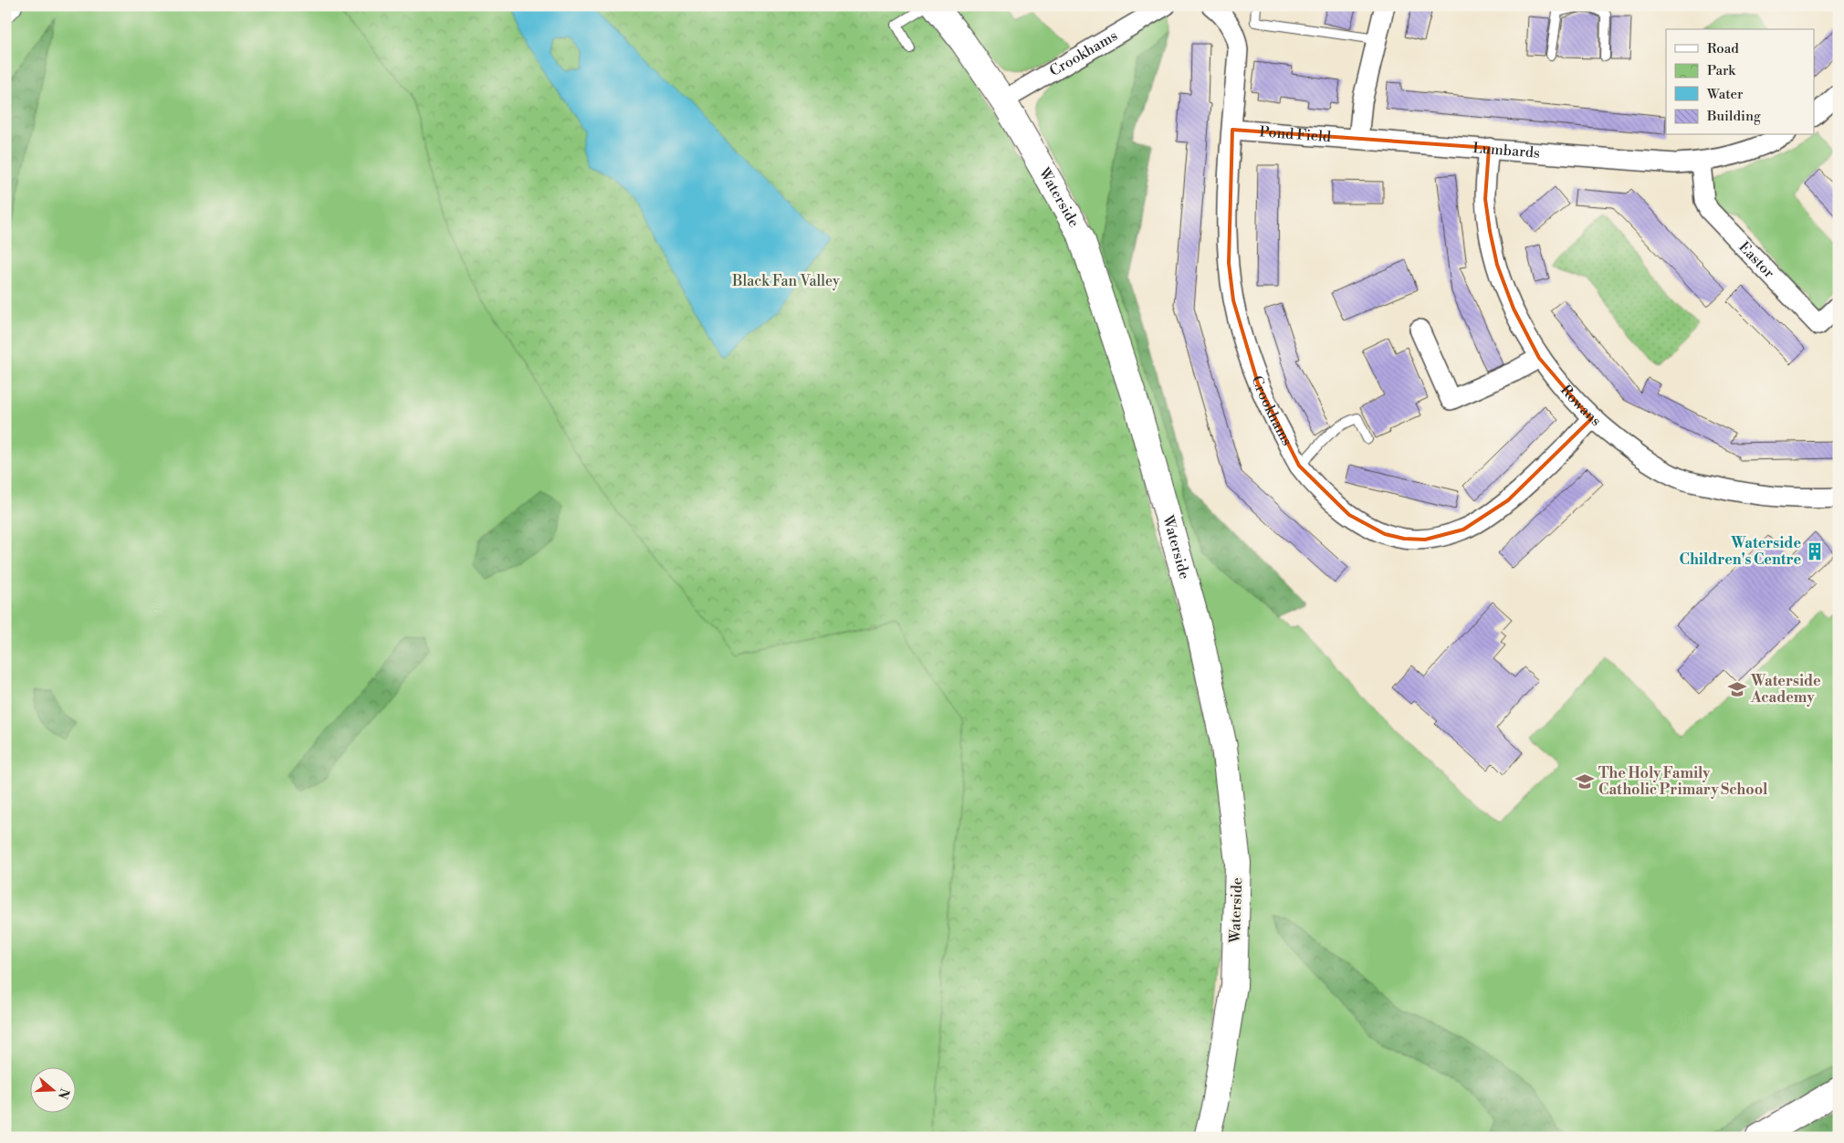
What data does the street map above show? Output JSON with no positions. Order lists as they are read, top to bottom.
{
  "streets": {
    "main road": ["Waterside"],
    "street": [
      "Crookhams",
      "Pond Field",
      "Lumbards",
      "Eastor",
      "Rowans"
    ]
  },
  "crossings": [
    ["Crookhams", "Pond Field"],
    ["Crookhams", "Waterside"],
    ["Crookhams", "Rowans"],
    ["Pond Field", "Lumbards"],
    ["Lumbards", "Eastor"],
    ["Lumbards", "Rowans"]
  ],
  "parks": ["Black Fan Valley"],
  "places": {
    "building": ["Waterside Children's Centre"],
    "school or university": ["Waterside Academy", "The Holy Family Catholic Primary School"]
  },
  "legend": [
    "Road",
    "Park",
    "Water",
    "Building"
  ],
  "north": "right"
}
